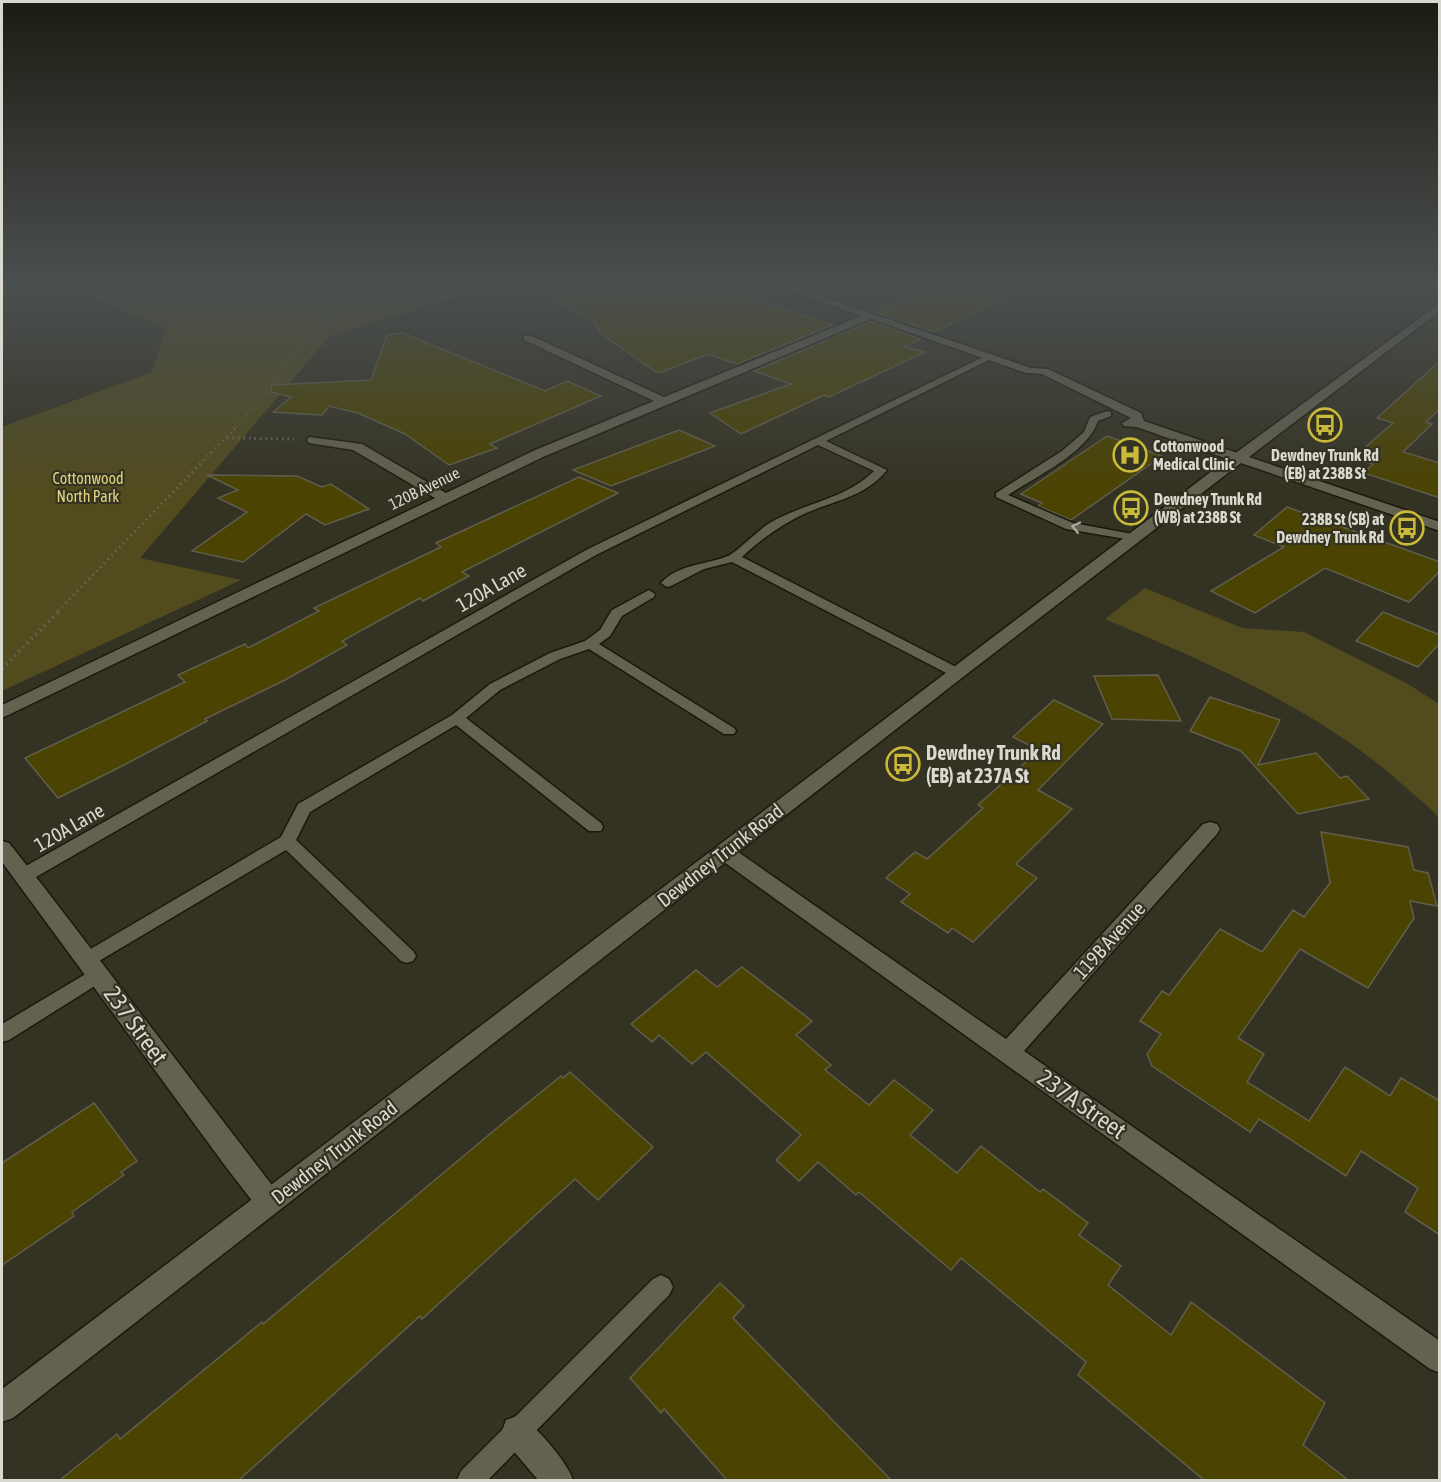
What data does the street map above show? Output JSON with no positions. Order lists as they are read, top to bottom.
{
  "streets": {
    "street": [
      "120B Avenue",
      "Dewdney Trunk Road",
      "119B Avenue",
      "237 Street",
      "237A Street"
    ],
    "lane": ["120A Lane"]
  },
  "crossings": [
    ["120A Lane", "237 Street"],
    ["Dewdney Trunk Road", "237 Street"],
    ["Dewdney Trunk Road", "237A Street"],
    ["119B Avenue", "237A Street"]
  ],
  "parks": ["Cottonwood North Park"],
  "places": {
    "bus stop": [
      "Dewdney Trunk Rd (EB) at 238B St",
      "Dewdney Trunk Rd (WB) at 238B St",
      "238B St (SB) at Dewdney Trunk Rd",
      "Dewdney Trunk Rd (EB) at 237A St"
    ],
    "hospital": ["Cottonwood Medical Clinic"]
  }
}
